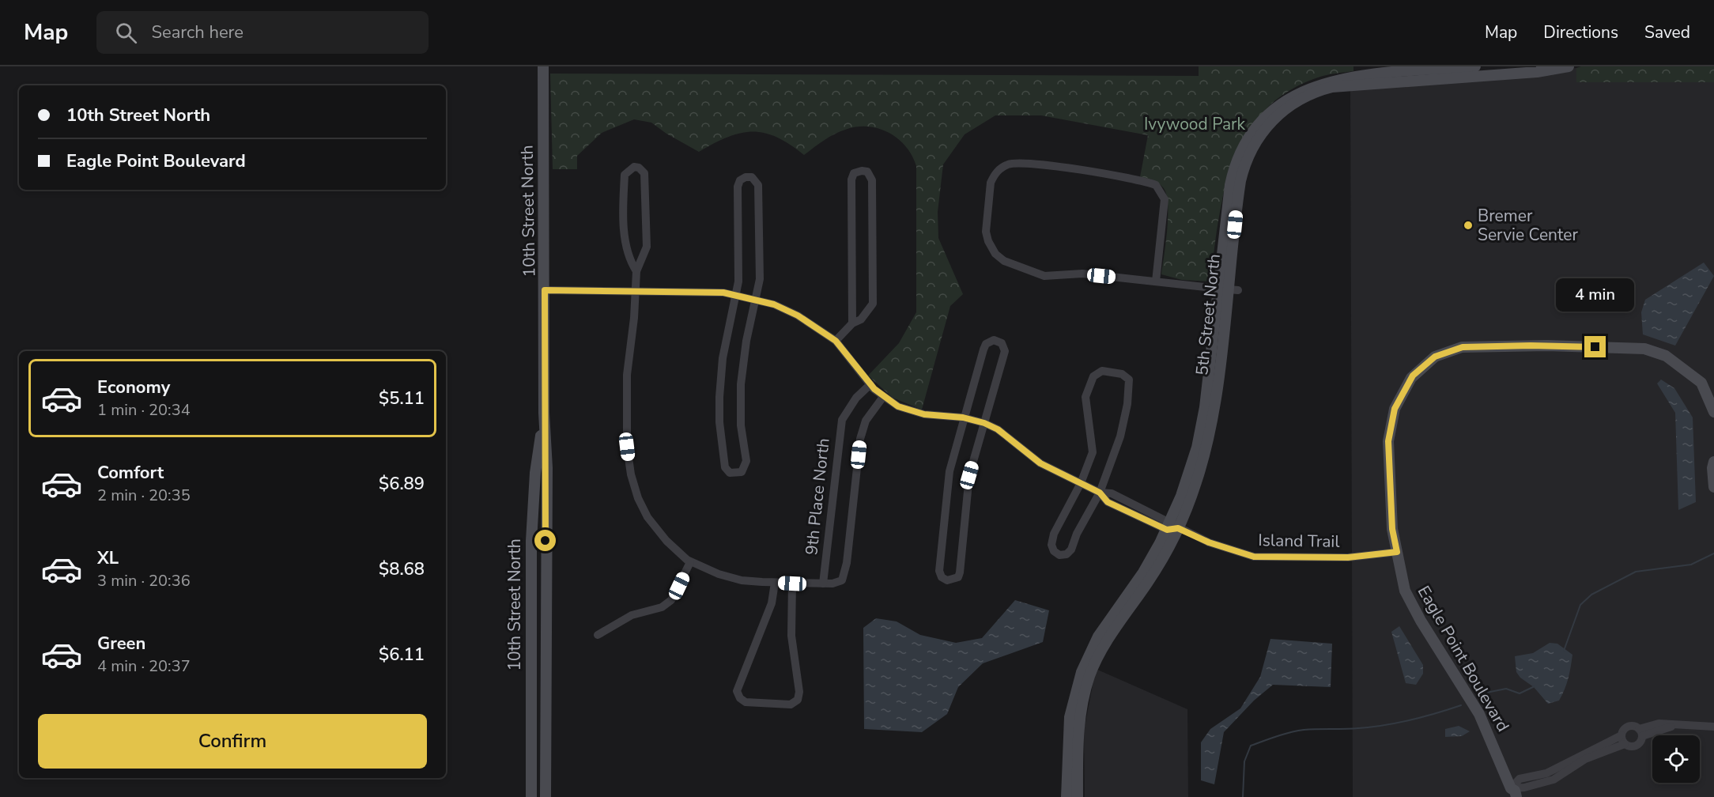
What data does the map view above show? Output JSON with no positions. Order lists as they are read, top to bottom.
{
  "streets": {
    "street": [
      "10th Street North",
      "5th Street North",
      "9th Place North",
      "Island Trail",
      "Eagle Point Boulevard"
    ]
  },
  "crossings": [
    ["10th Street North", "Island Trail"],
    ["5th Street North", "Island Trail"],
    ["9th Place North", "Island Trail"],
    ["Island Trail", "Eagle Point Boulevard"]
  ],
  "parks": ["Ivywood Park"],
  "places": ["Bremer Servie Center"],
  "page": {
    "header": "Map",
    "search": "Search here",
    "nav": ["Map", "Directions", "Saved"],
    "banner": ["10th Street North", "Eagle Point Boulevard"],
    "bubble": "4 min",
    "list": [
      {
        "name": "Economy",
        "note": "1 min · 20:34",
        "value": "$5.11"
      },
      {
        "name": "Comfort",
        "note": "2 min · 20:35",
        "value": "$6.89"
      },
      {
        "name": "XL",
        "note": "3 min · 20:36",
        "value": "$8.68"
      },
      {
        "name": "Green",
        "note": "4 min · 20:37",
        "value": "$6.11"
      }
    ],
    "buttons": "Confirm"
  }
}
